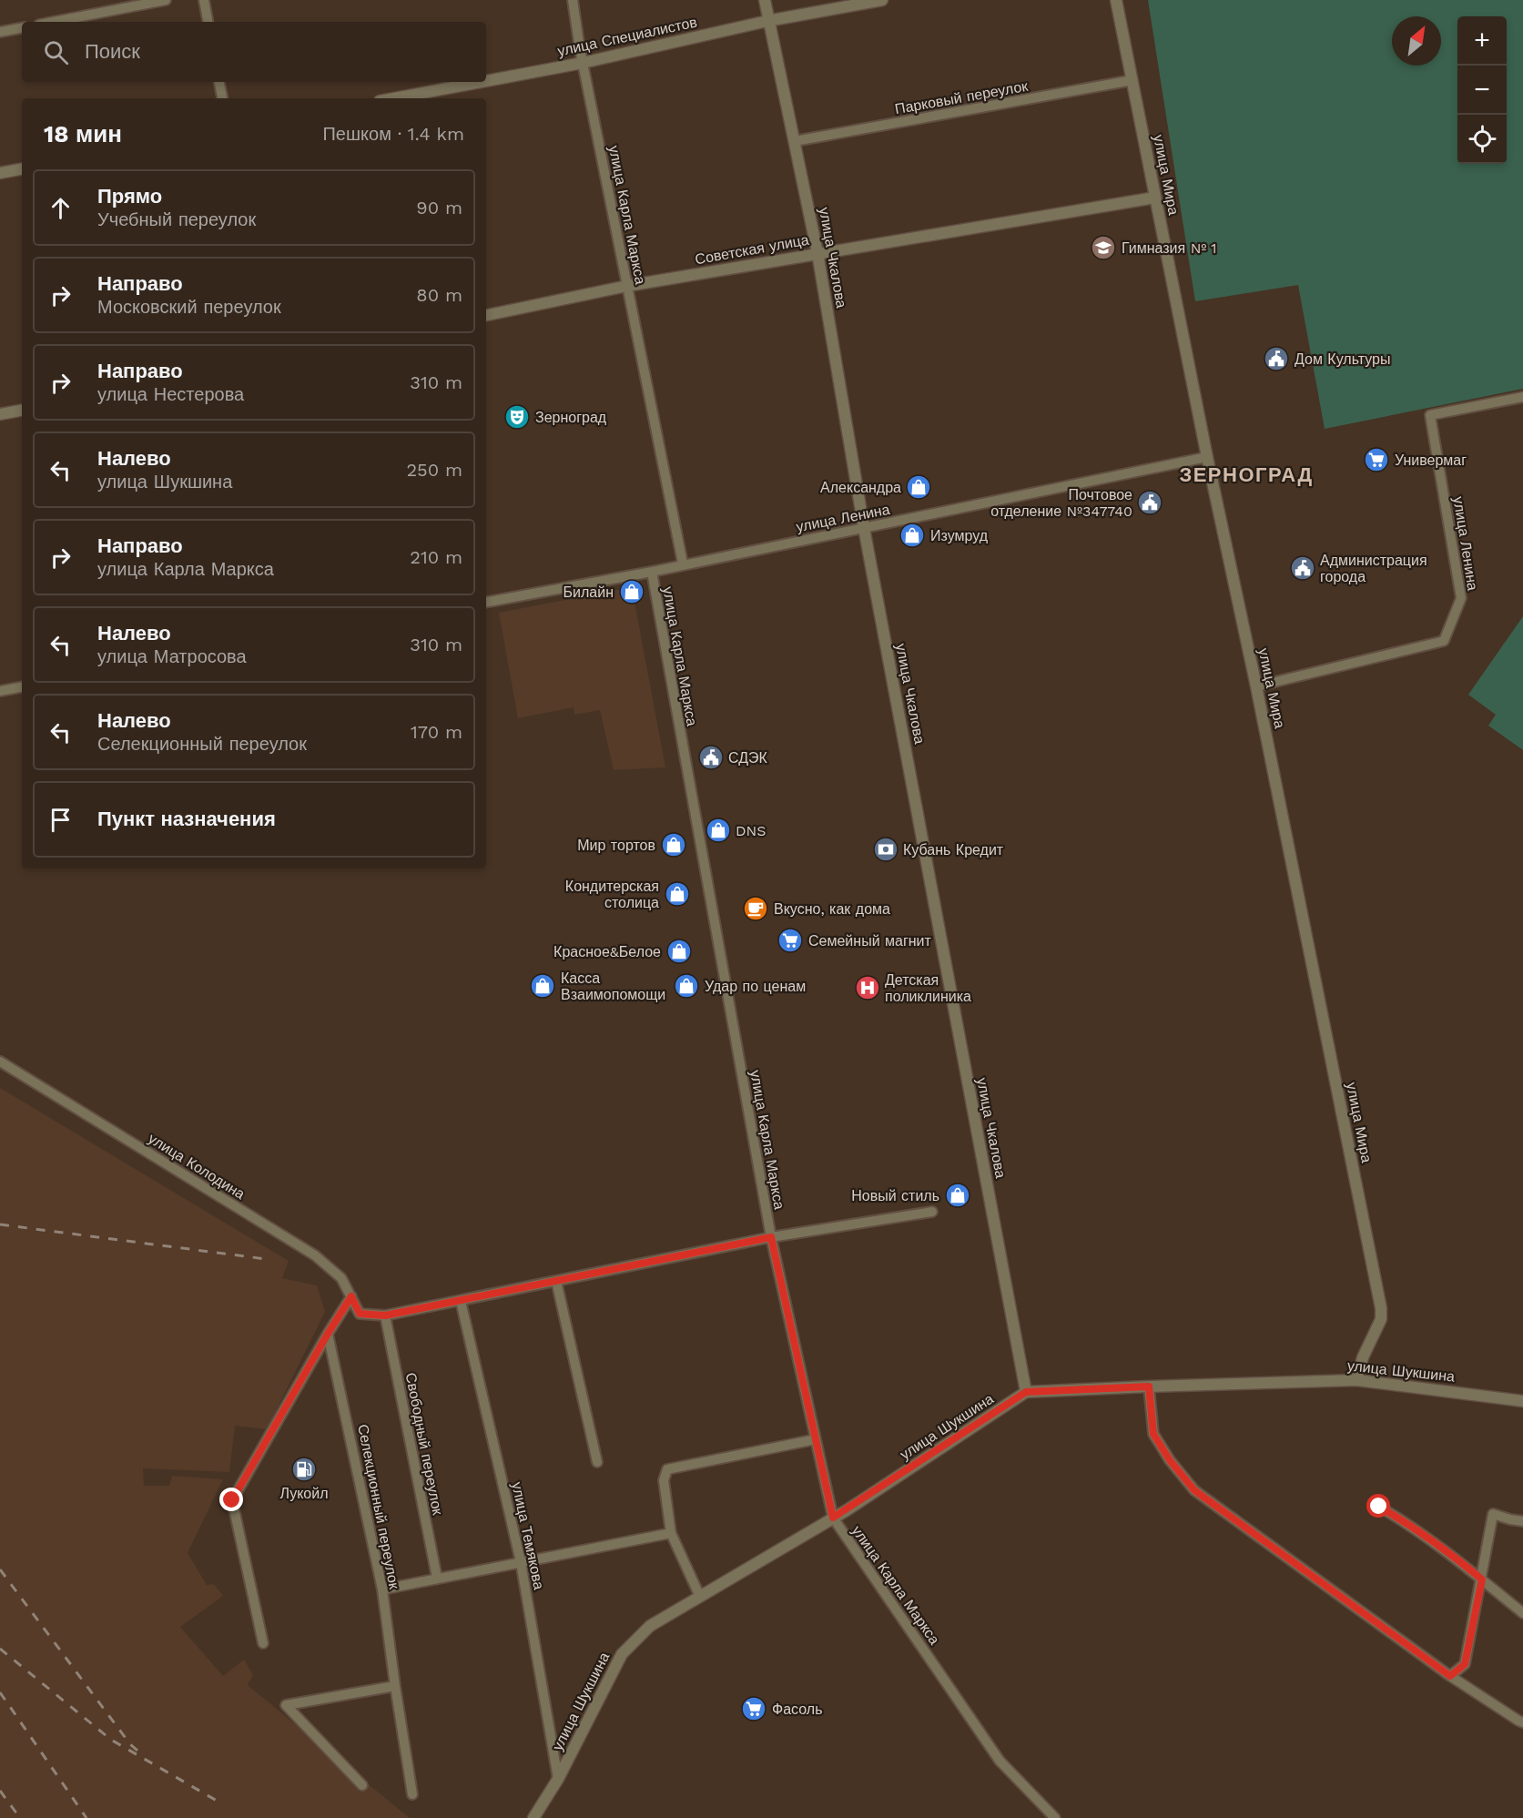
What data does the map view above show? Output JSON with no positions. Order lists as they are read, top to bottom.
{
  "streets": {
    "street": [
      "улица Специалистов",
      "Парковый переулок",
      "улица Мира",
      "улица Карла Маркса",
      "Советская улица",
      "улица Чкалова",
      "улица Ленина",
      "улица Колодина",
      "улица Шукшина",
      "Свободный переулок",
      "Селекционный переулок",
      "улица Темякова"
    ]
  },
  "crossings": [
    ["улица Специалистов", "улица Карла Маркса"],
    ["улица Специалистов", "улица Чкалова"],
    ["Парковый переулок", "улица Мира"],
    ["Парковый переулок", "улица Чкалова"],
    ["улица Мира", "Советская улица"],
    ["улица Мира", "улица Ленина"],
    ["улица Мира", "улица Шукшина"],
    ["улица Карла Маркса", "Советская улица"],
    ["улица Карла Маркса", "улица Ленина"],
    ["улица Карла Маркса", "улица Шукшина"],
    ["Советская улица", "улица Чкалова"],
    ["улица Чкалова", "улица Ленина"],
    ["улица Чкалова", "улица Шукшина"],
    ["улица Колодина", "Свободный переулок"],
    ["улица Шукшина", "улица Темякова"]
  ],
  "districts": ["ЗЕРНОГРАД"],
  "places": {
    "school or university": ["Гимназия № 1"],
    "public building": [
      "Дом Культуры",
      "Почтовое отделение №347740",
      "Администрация города",
      "СДЭК"
    ],
    "theatre": ["Зерноград"],
    "supermarket": ["Универмаг", "Семейный магнит", "Фасоль"],
    "shop": [
      "Александра",
      "Изумруд",
      "Билайн",
      "DNS",
      "Мир тортов",
      "Кондитерская столица",
      "Красное&Белое",
      "Касса Взаимопомощи",
      "Удар по ценам",
      "Новый стиль"
    ],
    "bank": ["Кубань Кредит"],
    "cafe": ["Вкусно, как дома"],
    "hospital": ["Детская поликлиника"],
    "fuel station": ["Лукойл"]
  },
  "north": "top right",
  "page": {
    "map_buttons": ["+", "−"],
    "search": "Поиск",
    "heading": ["18 мин", "Пешком · 1.4 km"],
    "list": [
      ["Прямо", "Учебный переулок", "90 m"],
      ["Направо", "Московский переулок", "80 m"],
      ["Направо", "улица Нестерова", "310 m"],
      ["Налево", "улица Шукшина", "250 m"],
      ["Направо", "улица Карла Маркса", "210 m"],
      ["Налево", "улица Матросова", "310 m"],
      ["Налево", "Селекционный переулок", "170 m"],
      "Пункт назначения"
    ]
  }
}
